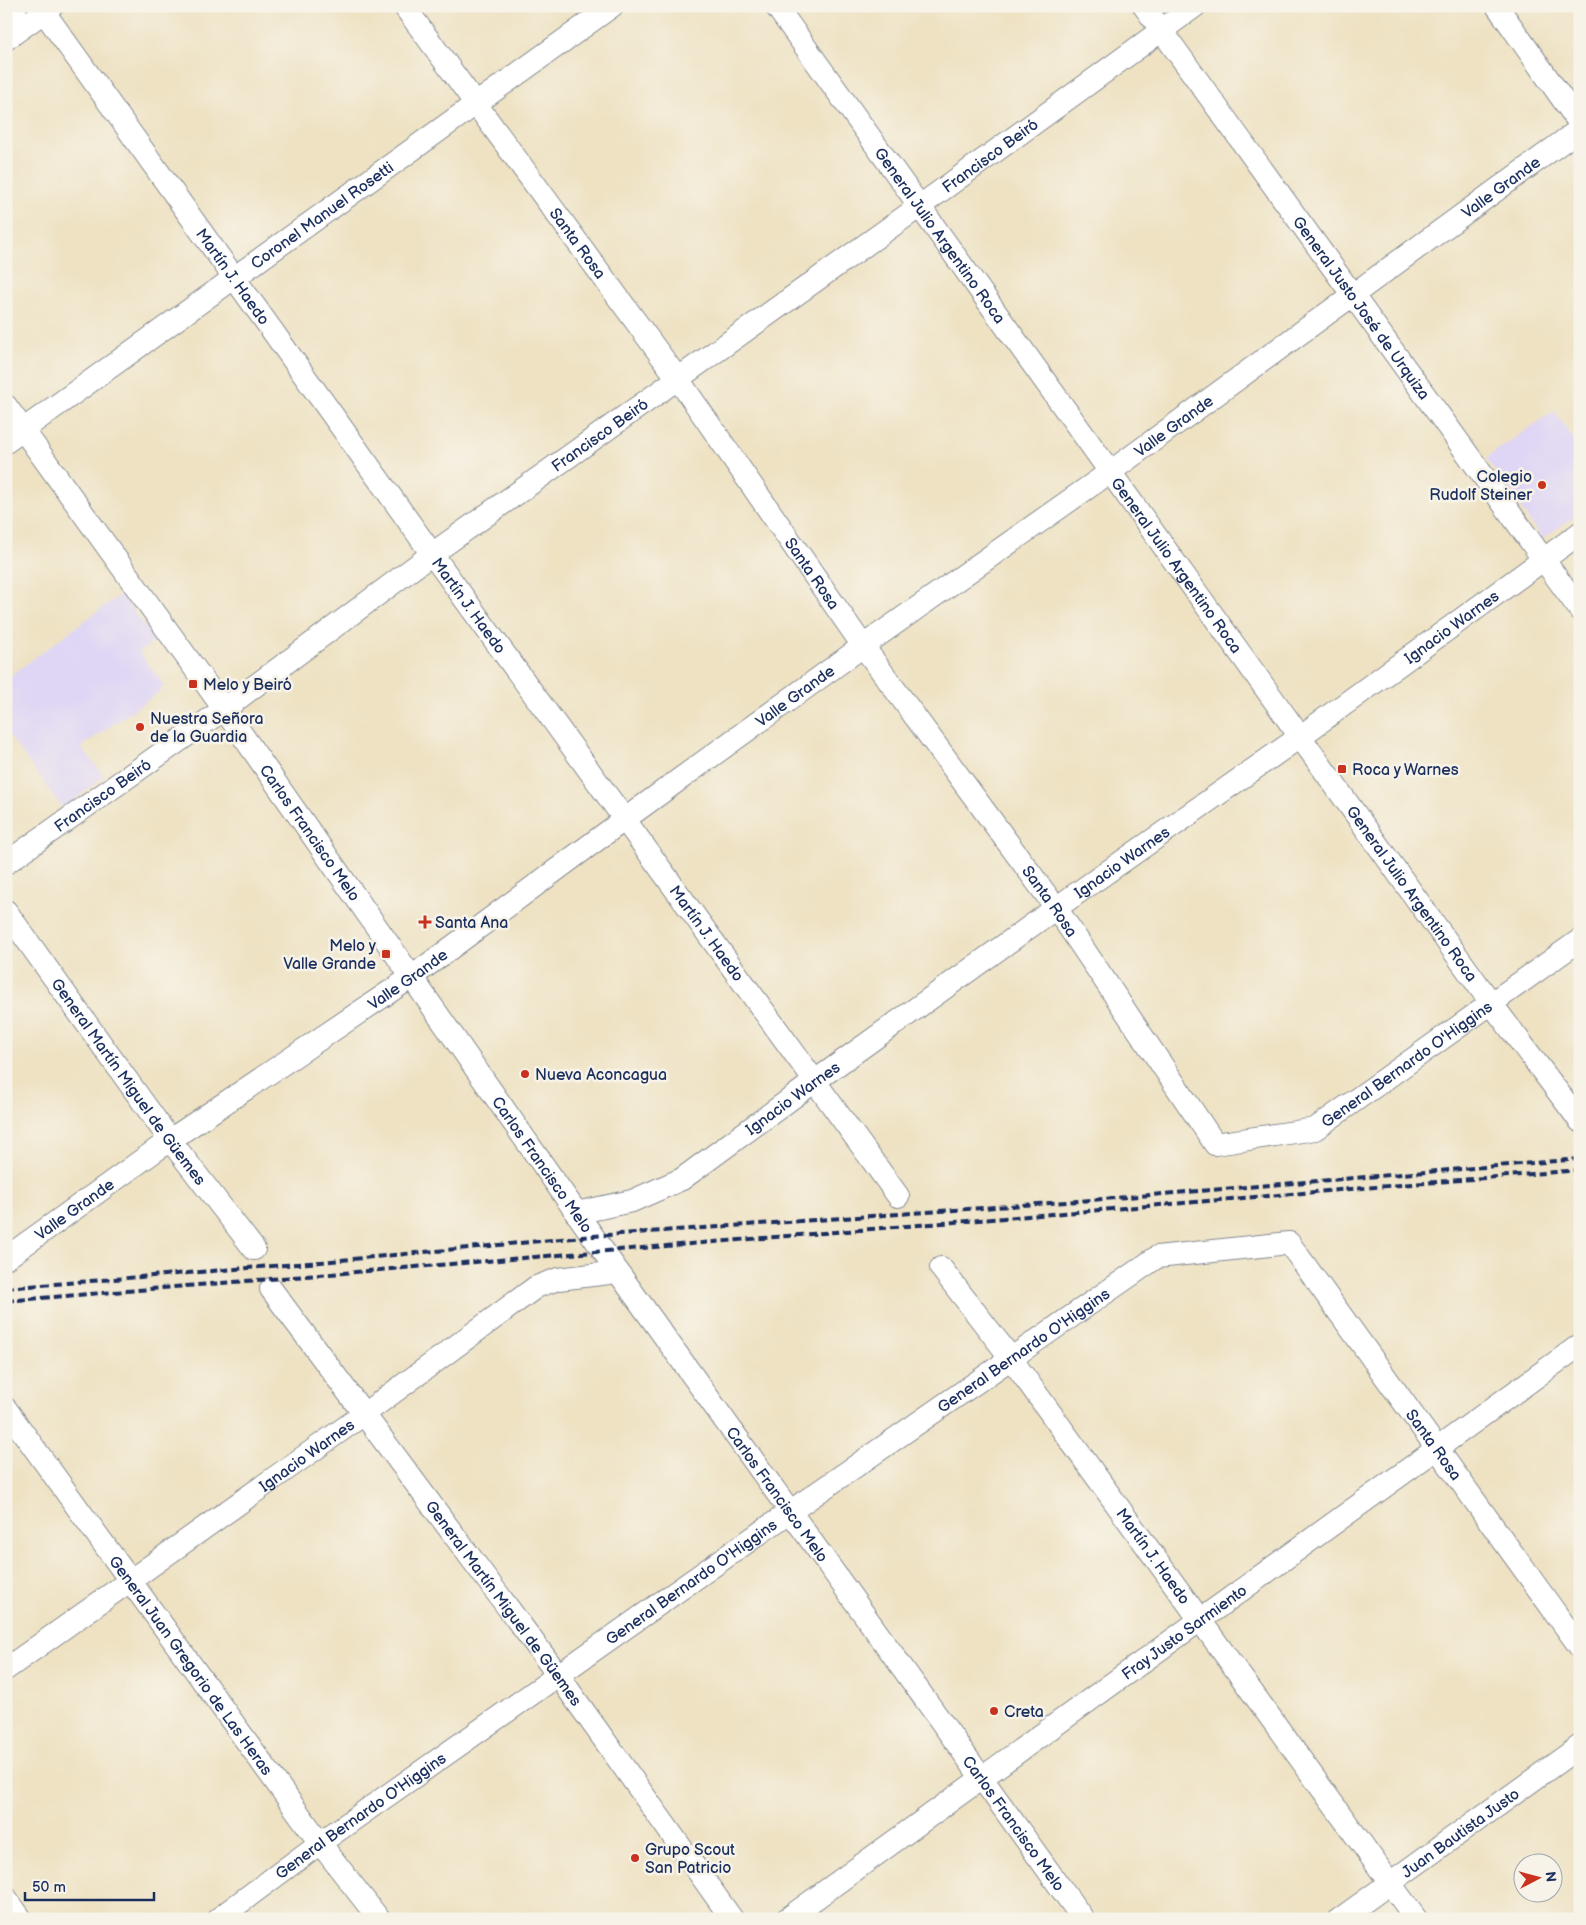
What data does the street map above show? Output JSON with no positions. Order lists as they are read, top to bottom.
{
  "streets": {
    "street": [
      "Francisco Beiró",
      "Valle Grande",
      "Coronel Manuel Rosetti",
      "General Julio Argentino Roca",
      "Santa Rosa",
      "Martín J. Haedo",
      "General Justo José de Urquiza",
      "Ignacio Warnes",
      "Carlos Francisco Melo",
      "General Bernardo O'Higgins",
      "General Martín Miguel de Güemes",
      "Fray Justo Sarmiento",
      "General Juan Gregorio de Las Heras",
      "Juan Bautista Justo"
    ]
  },
  "crossings": [
    ["Francisco Beiró", "General Julio Argentino Roca"],
    ["Francisco Beiró", "Santa Rosa"],
    ["Francisco Beiró", "Martín J. Haedo"],
    ["Francisco Beiró", "General Justo José de Urquiza"],
    ["Francisco Beiró", "Carlos Francisco Melo"],
    ["Valle Grande", "General Julio Argentino Roca"],
    ["Valle Grande", "Santa Rosa"],
    ["Valle Grande", "Martín J. Haedo"],
    ["Valle Grande", "General Justo José de Urquiza"],
    ["Valle Grande", "Carlos Francisco Melo"],
    ["Valle Grande", "General Martín Miguel de Güemes"],
    ["Coronel Manuel Rosetti", "Santa Rosa"],
    ["Coronel Manuel Rosetti", "Martín J. Haedo"],
    ["Coronel Manuel Rosetti", "Carlos Francisco Melo"],
    ["General Julio Argentino Roca", "Ignacio Warnes"],
    ["General Julio Argentino Roca", "General Bernardo O'Higgins"],
    ["Santa Rosa", "Ignacio Warnes"],
    ["Santa Rosa", "General Bernardo O'Higgins"],
    ["Santa Rosa", "Fray Justo Sarmiento"],
    ["Martín J. Haedo", "Ignacio Warnes"],
    ["Martín J. Haedo", "General Bernardo O'Higgins"],
    ["Martín J. Haedo", "Fray Justo Sarmiento"],
    ["Martín J. Haedo", "Juan Bautista Justo"],
    ["General Justo José de Urquiza", "Ignacio Warnes"],
    ["Ignacio Warnes", "Carlos Francisco Melo"],
    ["Ignacio Warnes", "General Martín Miguel de Güemes"],
    ["Ignacio Warnes", "General Juan Gregorio de Las Heras"],
    ["Carlos Francisco Melo", "General Bernardo O'Higgins"],
    ["Carlos Francisco Melo", "Fray Justo Sarmiento"],
    ["General Bernardo O'Higgins", "General Martín Miguel de Güemes"],
    ["General Bernardo O'Higgins", "General Juan Gregorio de Las Heras"]
  ],
  "places": {
    "other": [
      "Colegio Rudolf Steiner",
      "Nuestra Señora de la Guardia",
      "Nueva Aconcagua",
      "Creta",
      "Grupo Scout San Patricio"
    ],
    "transit": ["Melo y Beiró", "Roca y Warnes", "Melo y Valle Grande"],
    "health": ["Santa Ana"]
  },
  "scale_bar": "50 m",
  "north": "right"
}
